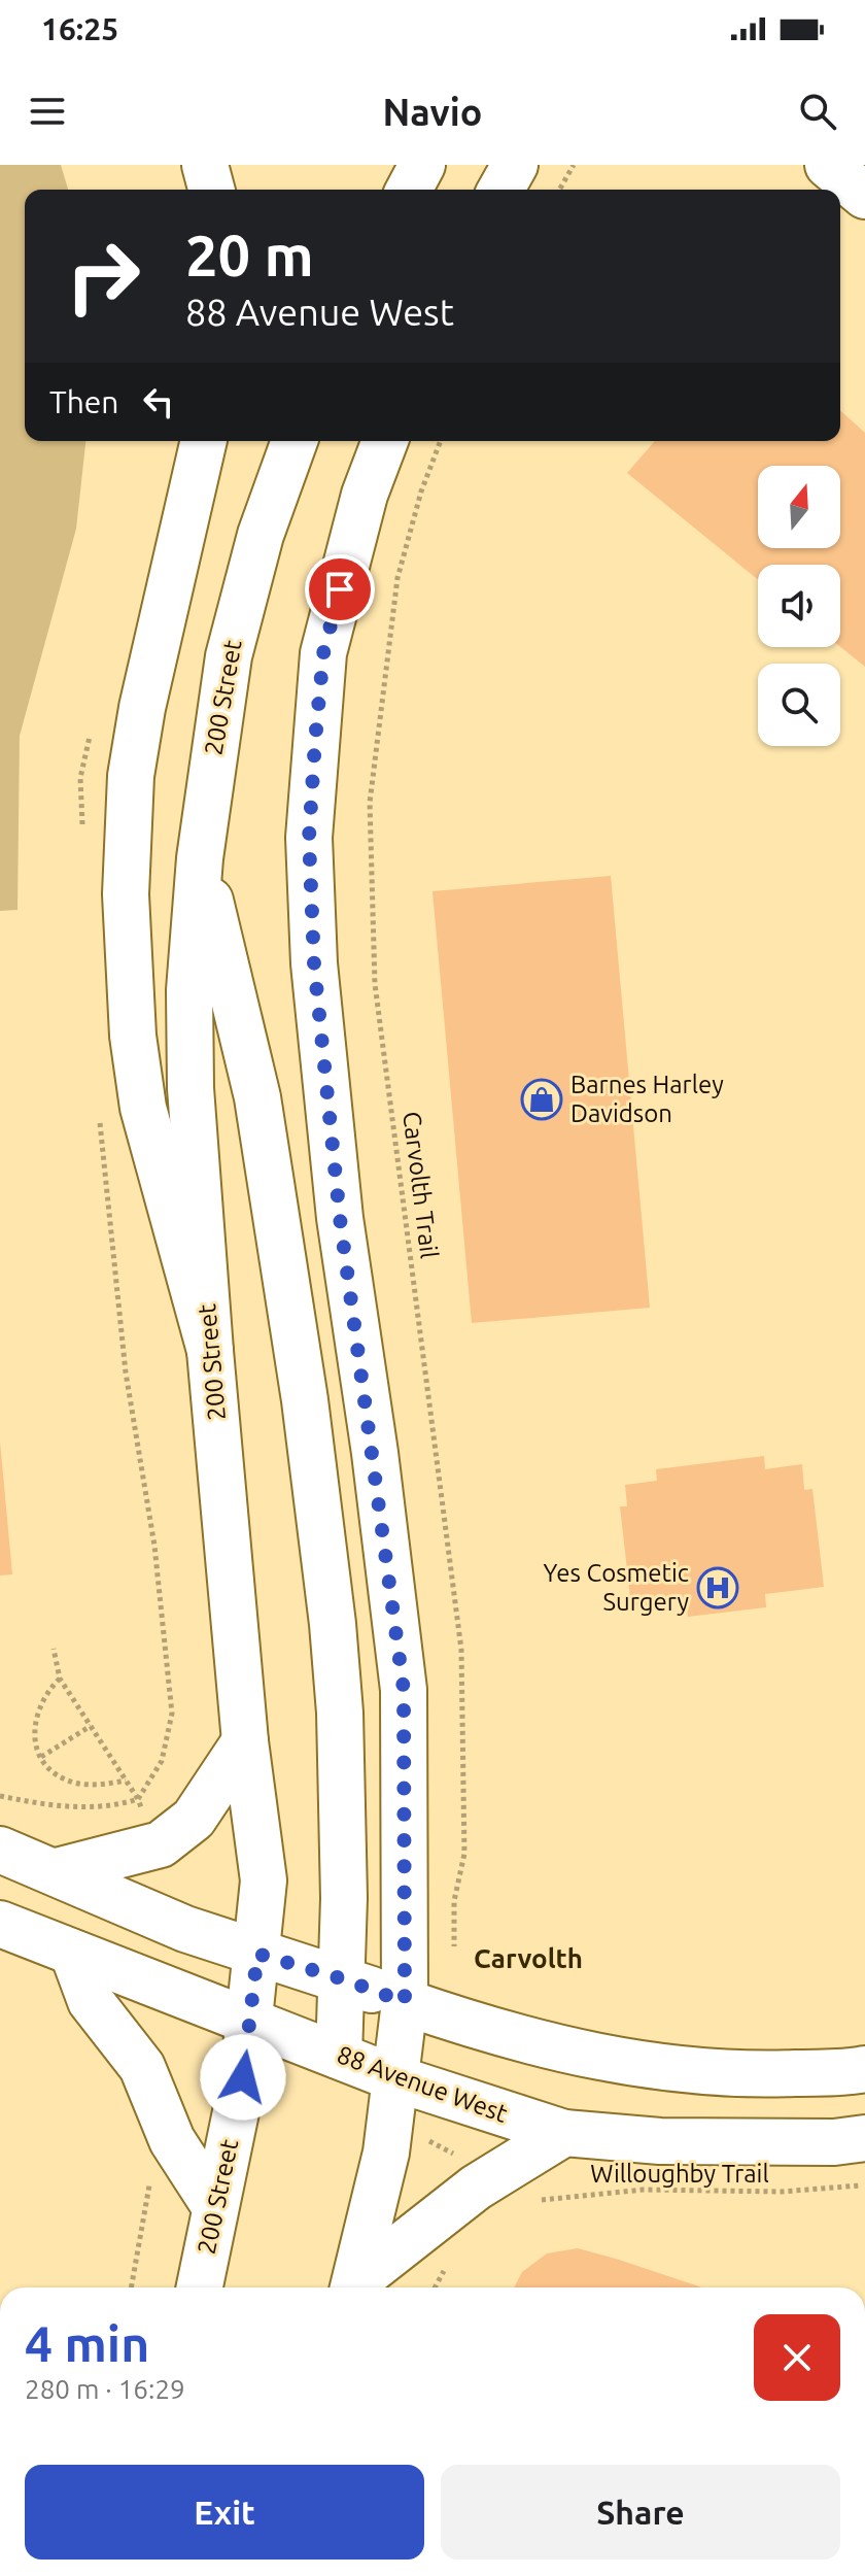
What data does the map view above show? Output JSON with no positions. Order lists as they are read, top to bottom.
{
  "streets": {
    "main road": ["200 Street", "88 Avenue West"],
    "path": ["Carvolth Trail", "Willoughby Trail"]
  },
  "crossings": [
    ["200 Street", "88 Avenue West"]
  ],
  "districts": ["Carvolth"],
  "places": {
    "shop": ["Barnes Harley Davidson"],
    "hospital": ["Yes Cosmetic Surgery"]
  },
  "north": "top",
  "page": {
    "status": "16:25",
    "header": "Navio",
    "turn": ["20 m", "88 Avenue West"],
    "then": "Then",
    "heading": ["4 min", "280 m · 16:29"],
    "buttons": ["Exit", "Share"]
  }
}
